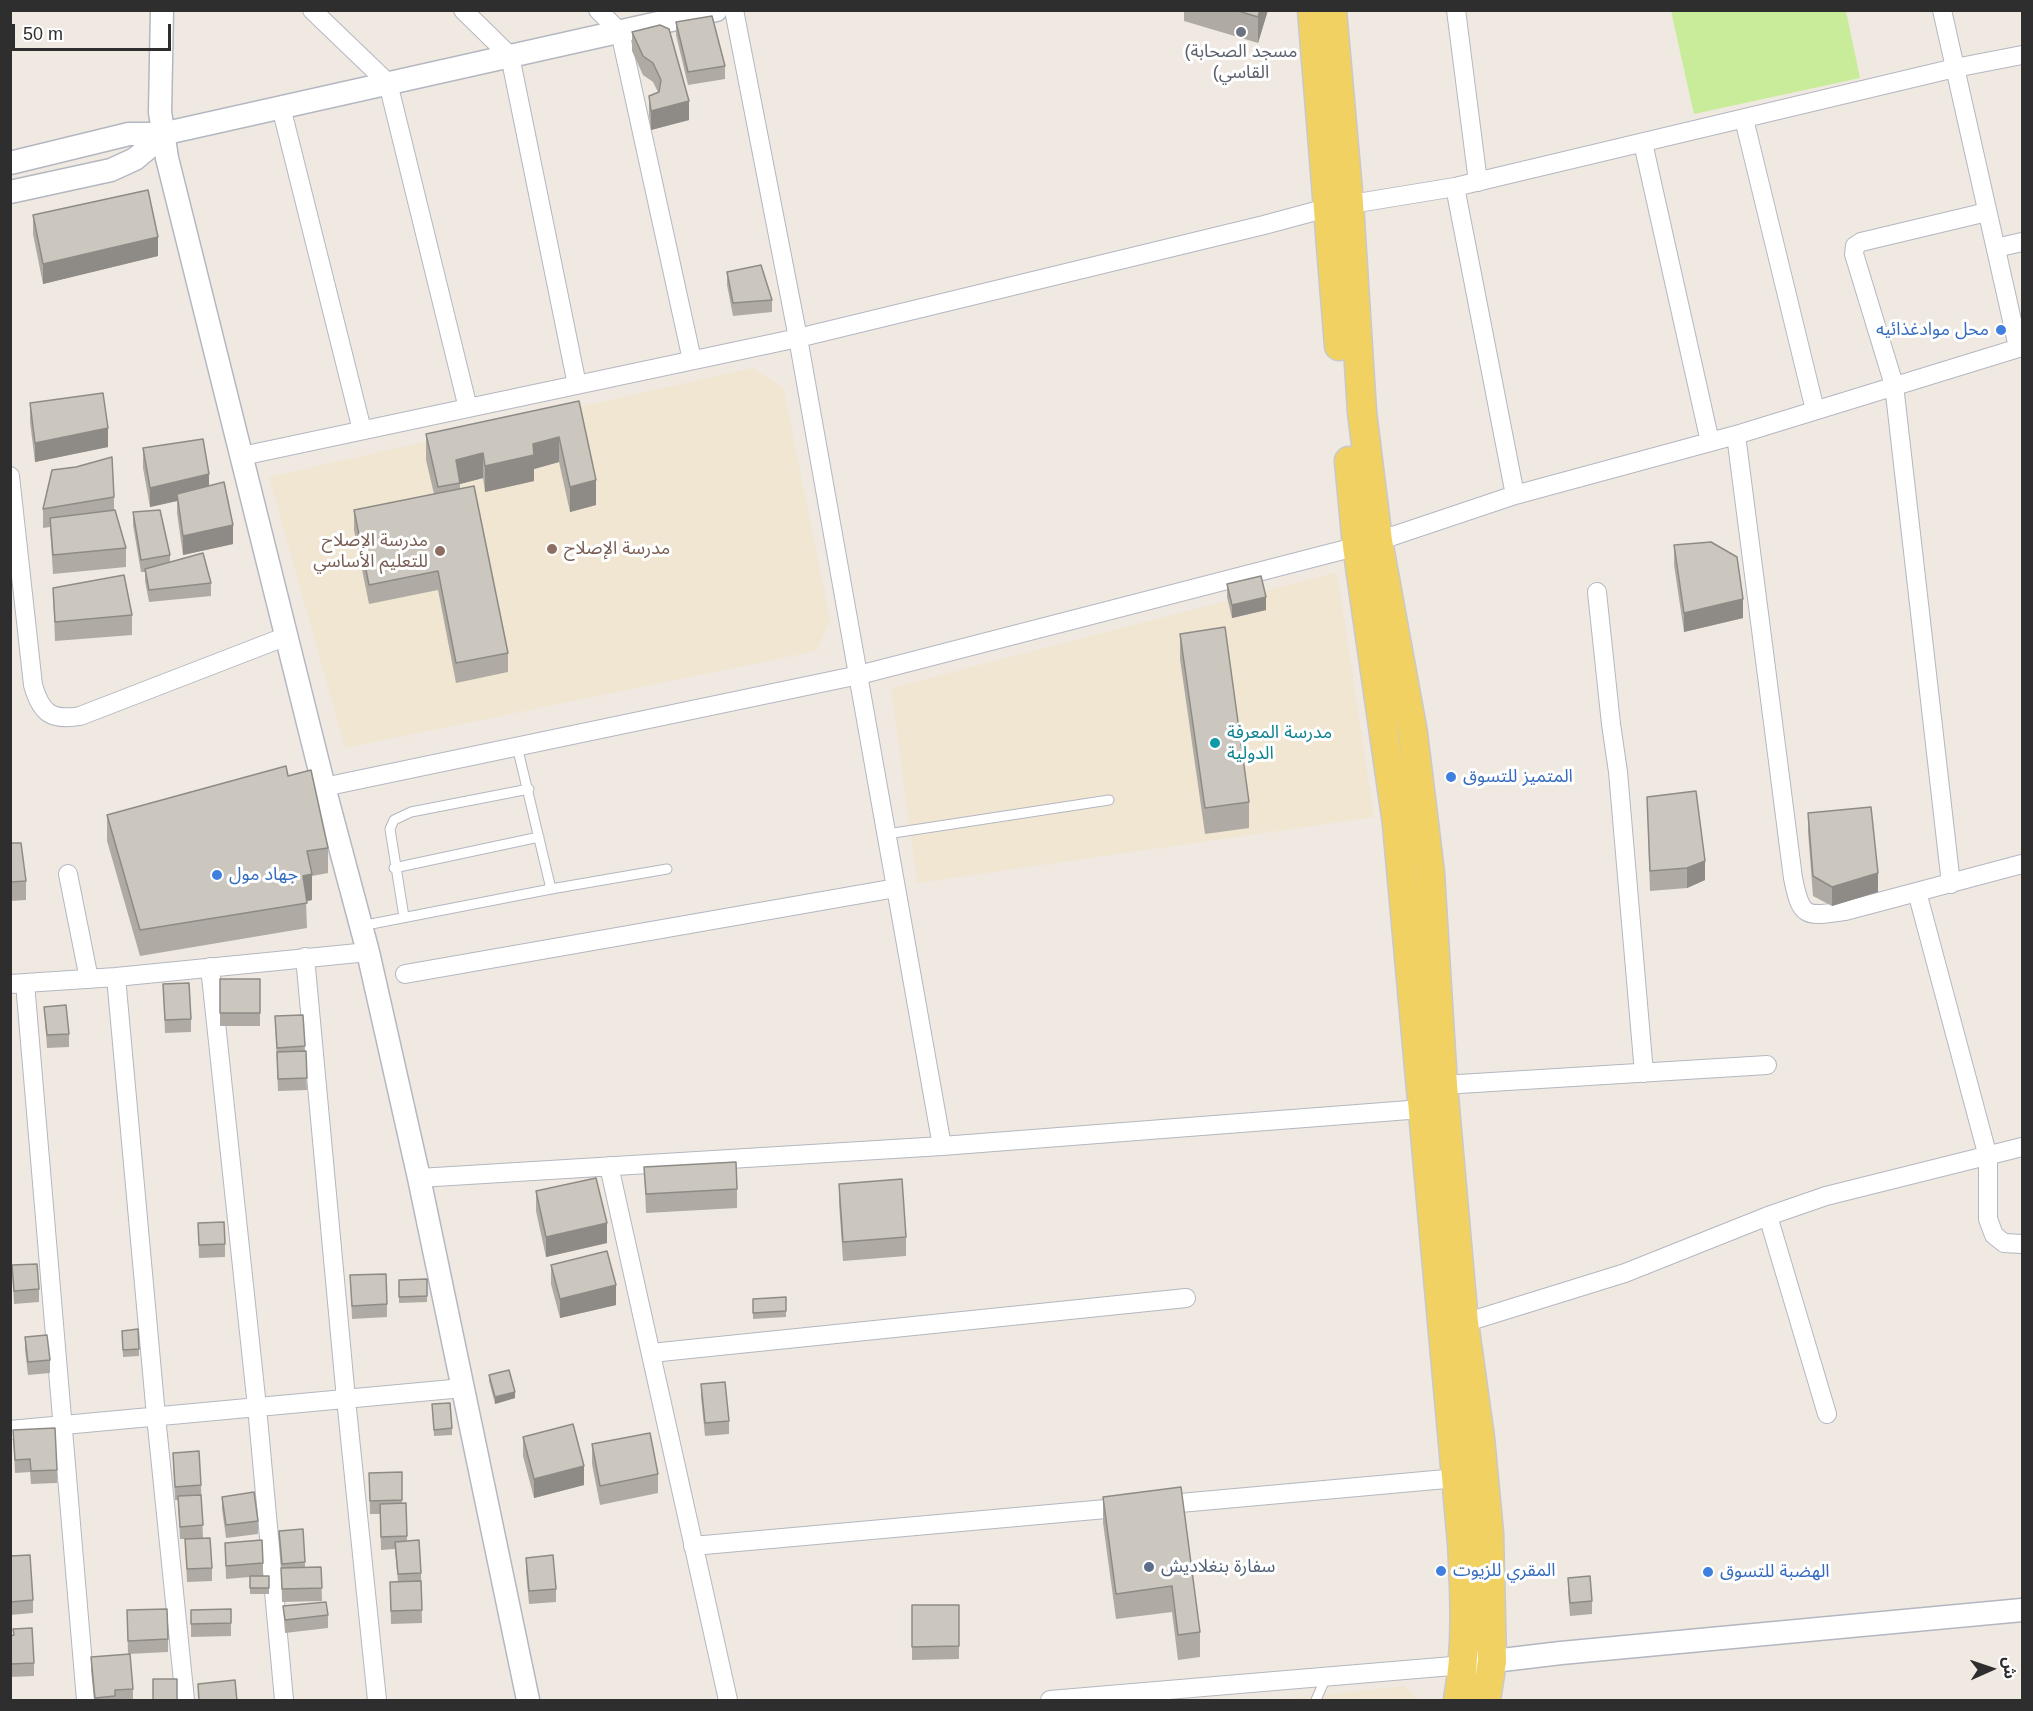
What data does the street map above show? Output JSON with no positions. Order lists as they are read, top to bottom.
{
  "places": [
    "(مسجد الصحابة (القاسي",
    "محل موادغذائيه",
    "مدرسة الإصلاح",
    "مدرسة الإصلاح للتعليم الأساسي",
    "مدرسة المعرفة الدولية",
    "المتميز للتسوق",
    "جهاد مول",
    "سفارة بنغلاديش",
    "المقري للزيوت",
    "الهضبة للتسوق"
  ],
  "scale_bar": "50 m",
  "north": "right"
}
